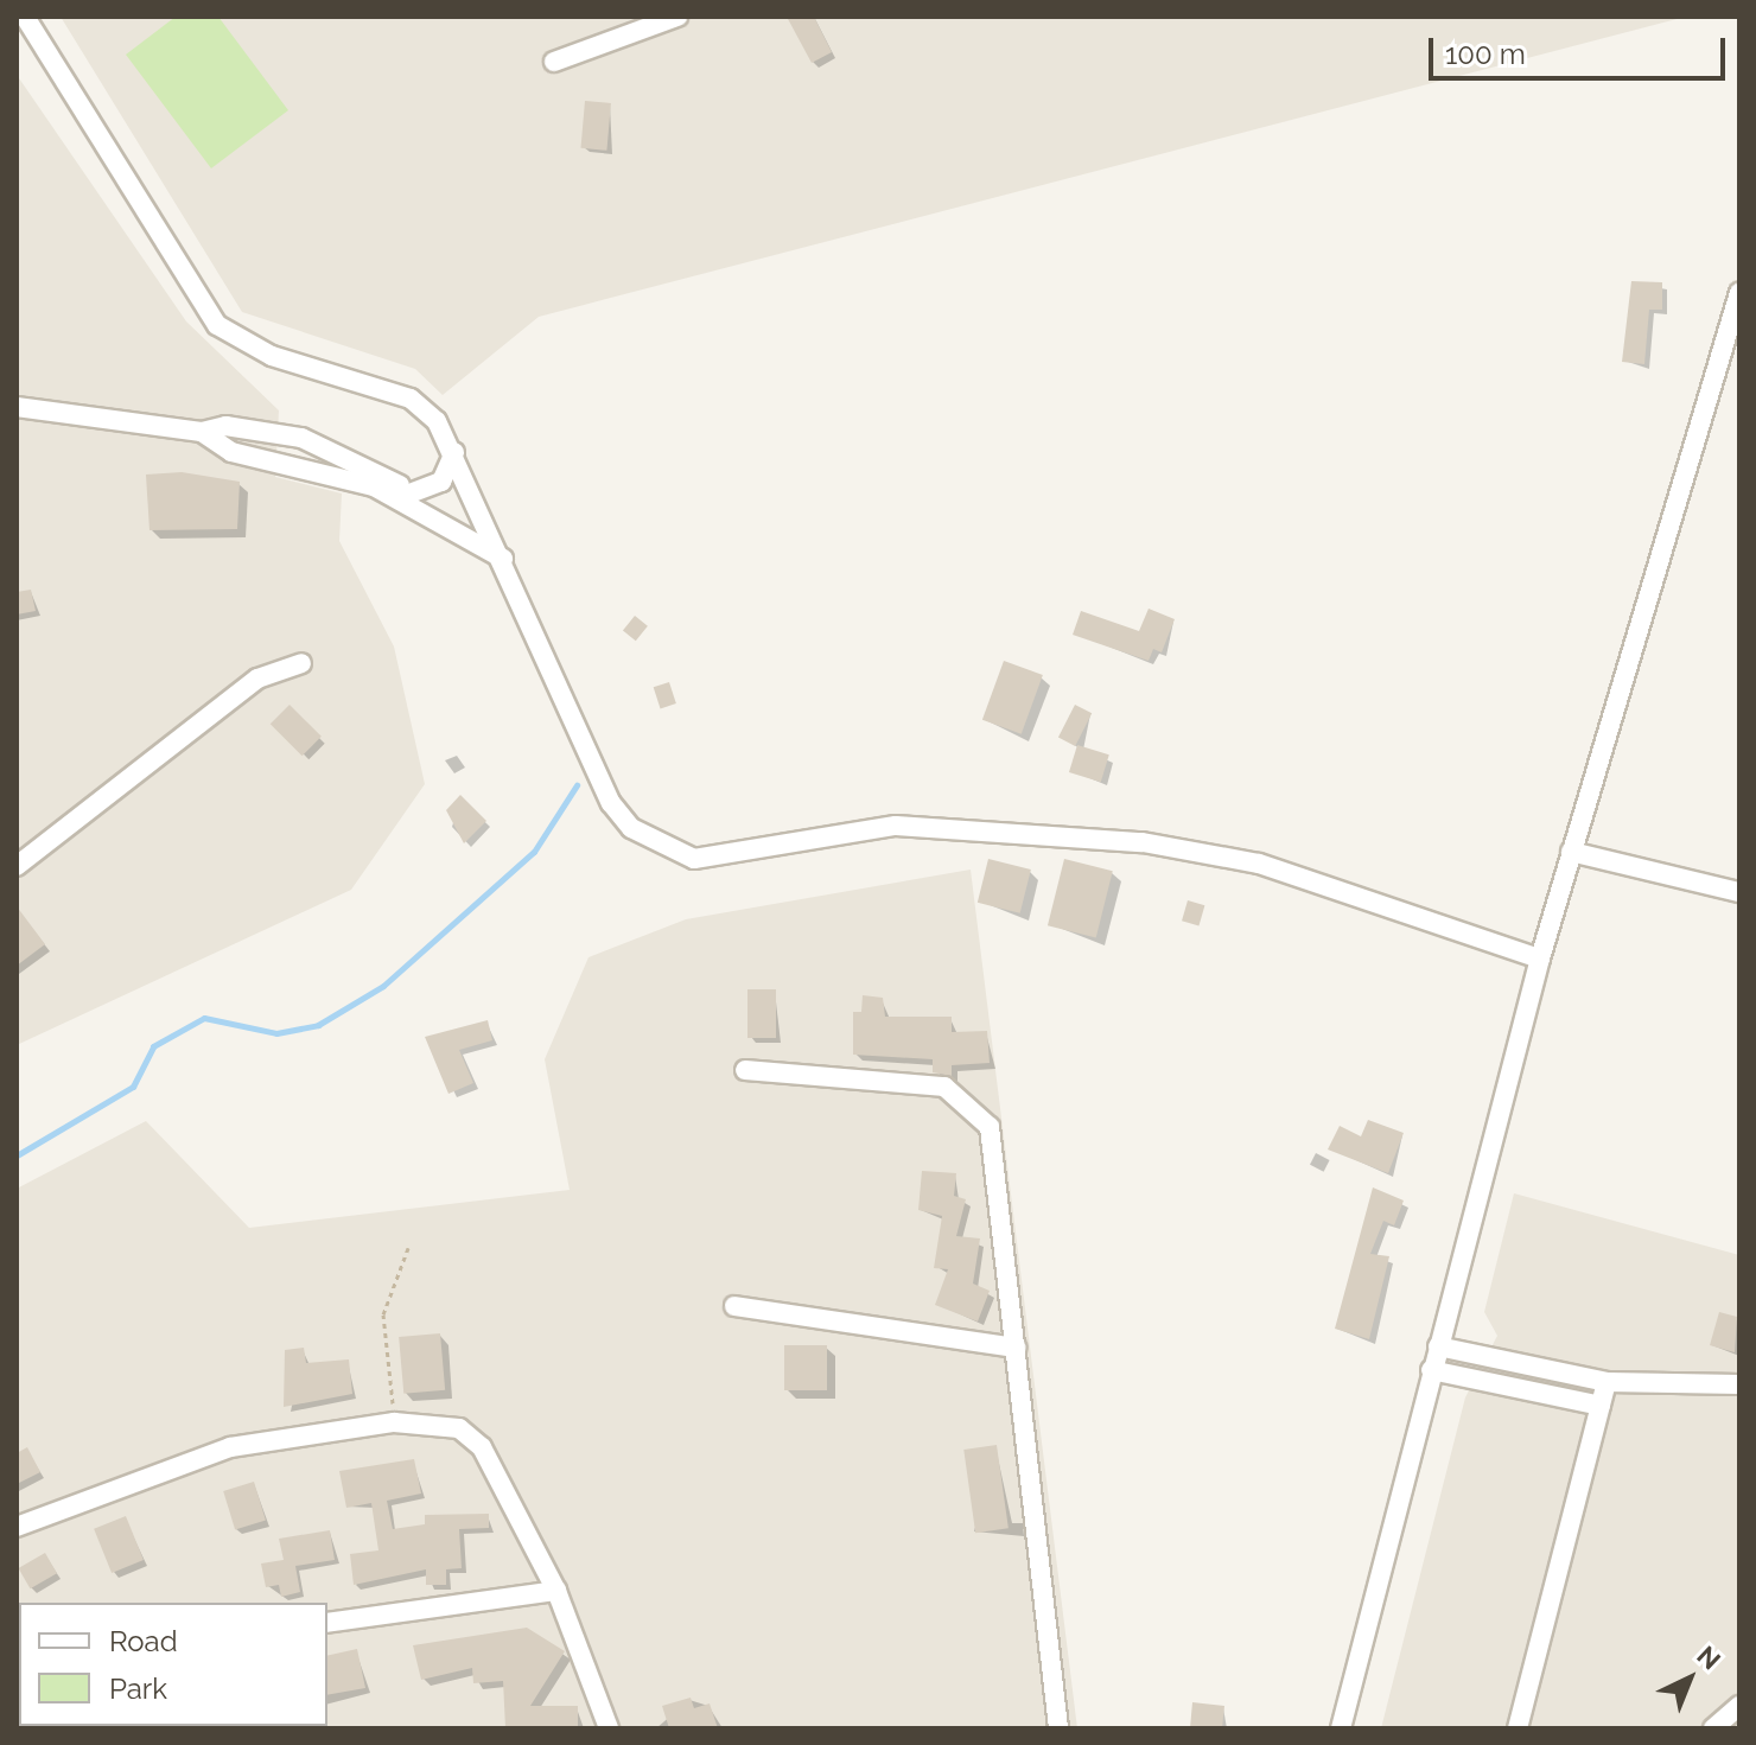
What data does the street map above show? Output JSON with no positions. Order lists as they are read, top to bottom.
{
  "legend": ["Road", "Park"],
  "scale_bar": "100 m",
  "north": "top right"
}
